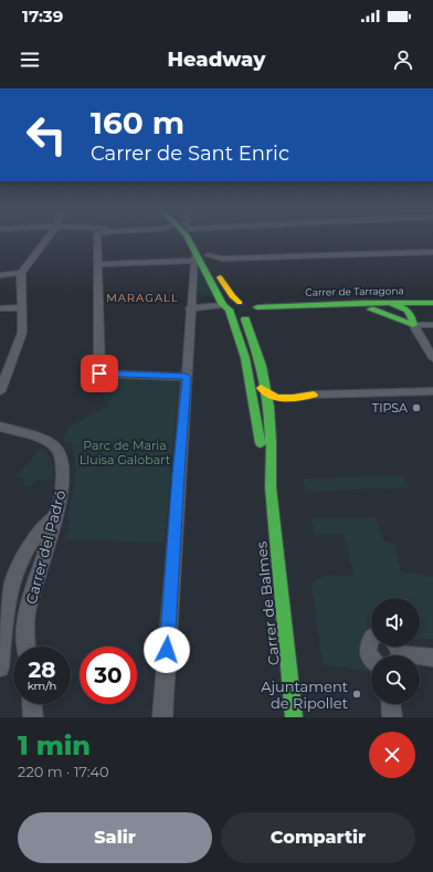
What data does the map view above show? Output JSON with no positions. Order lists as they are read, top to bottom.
{
  "streets": {
    "main road": ["Carrer de Tarragona", "Carrer de Balmes"],
    "street": ["Carrer del Padró"]
  },
  "crossings": [
    ["Carrer de Tarragona", "Carrer de Balmes"]
  ],
  "districts": ["MARAGALL"],
  "parks": ["Parc de Maria Lluïsa Galobart"],
  "places": ["TIPSA", "Ajuntament de Ripollet"],
  "page": {
    "status": "17:39",
    "header": "Headway",
    "turn": ["160 m", "Carrer de Sant Enric"],
    "speed": "28 km/h",
    "limit": "30",
    "heading": ["1 min", "220 m · 17:40"],
    "buttons": ["Salir", "Compartir"]
  }
}
